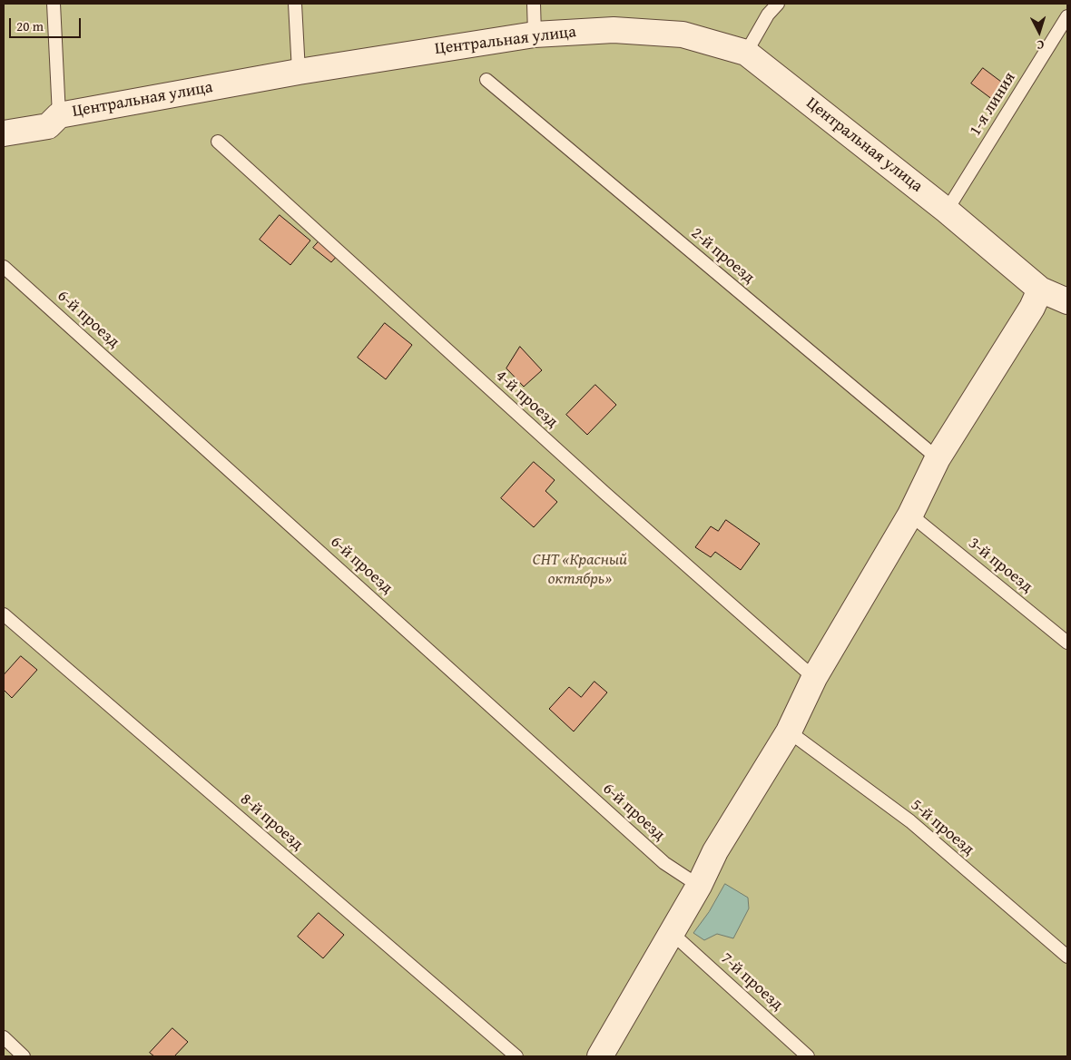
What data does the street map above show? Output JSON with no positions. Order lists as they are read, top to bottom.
{
  "streets": {
    "street": ["Центральная улица"],
    "lane": [
      "1-я линия",
      "2-й проезд",
      "6-й проезд",
      "4-й проезд",
      "3-й проезд",
      "8-й проезд",
      "5-й проезд",
      "7-й проезд"
    ]
  },
  "crossings": [
    ["Центральная улица", "1-я линия"]
  ],
  "parks": ["СНТ «Красный октябрь»"],
  "scale_bar": "20 m",
  "north": "bottom"
}
